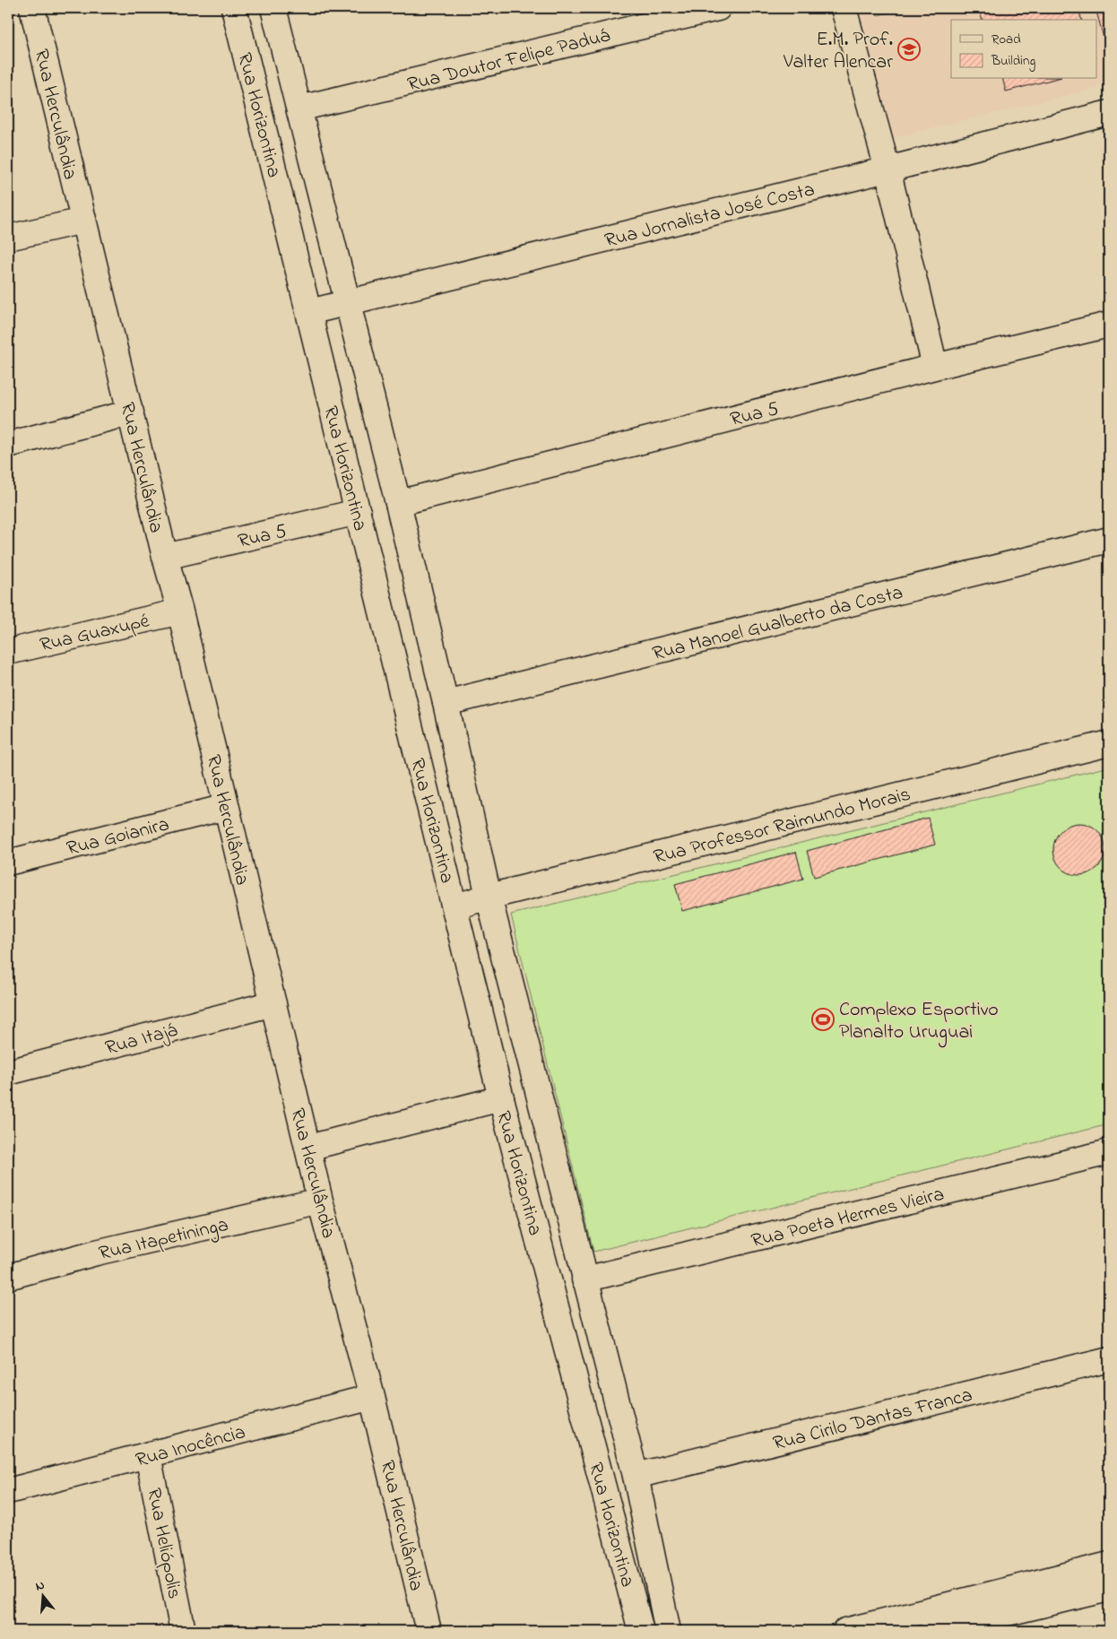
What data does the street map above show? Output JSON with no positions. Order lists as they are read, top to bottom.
{
  "streets": {
    "street": [
      "Rua Doutor Felipe Paduá",
      "Rua Herculândia",
      "Rua Horizontina",
      "Rua Jornalista José Costa",
      "Rua 5",
      "Rua Manoel Gualberto da Costa",
      "Rua Guaxupé",
      "Rua Professor Raimundo Morais",
      "Rua Goianira",
      "Rua Itajá",
      "Rua Poeta Hermes Vieira",
      "Rua Itapetininga",
      "Rua Cirilo Dantas Franca",
      "Rua Inocência",
      "Rua Heliópolis"
    ]
  },
  "crossings": [
    ["Rua Doutor Felipe Paduá", "Rua Horizontina"],
    ["Rua Herculândia", "Rua 5"],
    ["Rua Herculândia", "Rua Guaxupé"],
    ["Rua Herculândia", "Rua Goianira"],
    ["Rua Herculândia", "Rua Itajá"],
    ["Rua Herculândia", "Rua Itapetininga"],
    ["Rua Herculândia", "Rua Inocência"],
    ["Rua Horizontina", "Rua Jornalista José Costa"],
    ["Rua Horizontina", "Rua 5"],
    ["Rua Horizontina", "Rua Manoel Gualberto da Costa"],
    ["Rua Horizontina", "Rua Professor Raimundo Morais"],
    ["Rua Horizontina", "Rua Poeta Hermes Vieira"],
    ["Rua Horizontina", "Rua Cirilo Dantas Franca"],
    ["Rua Inocência", "Rua Heliópolis"]
  ],
  "places": {
    "school or university": ["E.M. Prof. Valter Alencar"],
    "sports": ["Complexo Esportivo Planalto Uruguai"]
  },
  "legend": ["Road", "Building"],
  "north": "top"
}
